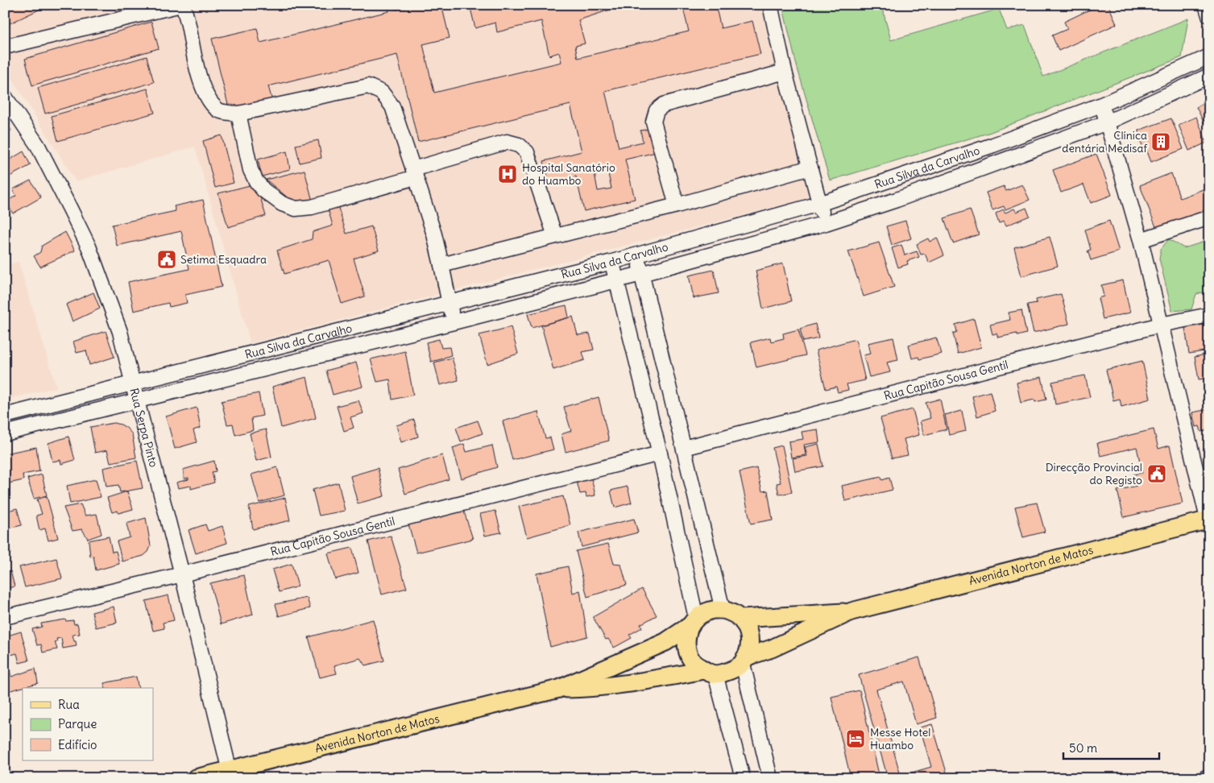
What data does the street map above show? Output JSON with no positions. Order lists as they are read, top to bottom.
{
  "streets": {
    "main road": ["Avenida Norton de Matos"],
    "street": ["Rua Silva da Carvalho", "Rua Capitão Sousa Gentil", "Rua Serpa Pinto"]
  },
  "crossings": [
    ["Rua Silva da Carvalho", "Rua Serpa Pinto"],
    ["Rua Capitão Sousa Gentil", "Rua Serpa Pinto"],
    ["Rua Serpa Pinto", "Avenida Norton de Matos"]
  ],
  "places": {
    "building": ["Clínica dentária Medisaf"],
    "hospital": ["Hospital Sanatório do Huambo"],
    "public building": ["Setima Esquadra", "Direcção Provincial do Registo"],
    "hotel": ["Messe Hotel Huambo"]
  },
  "legend": ["Rua", "Parque", "Edifício"],
  "scale_bar": "50 m"
}
